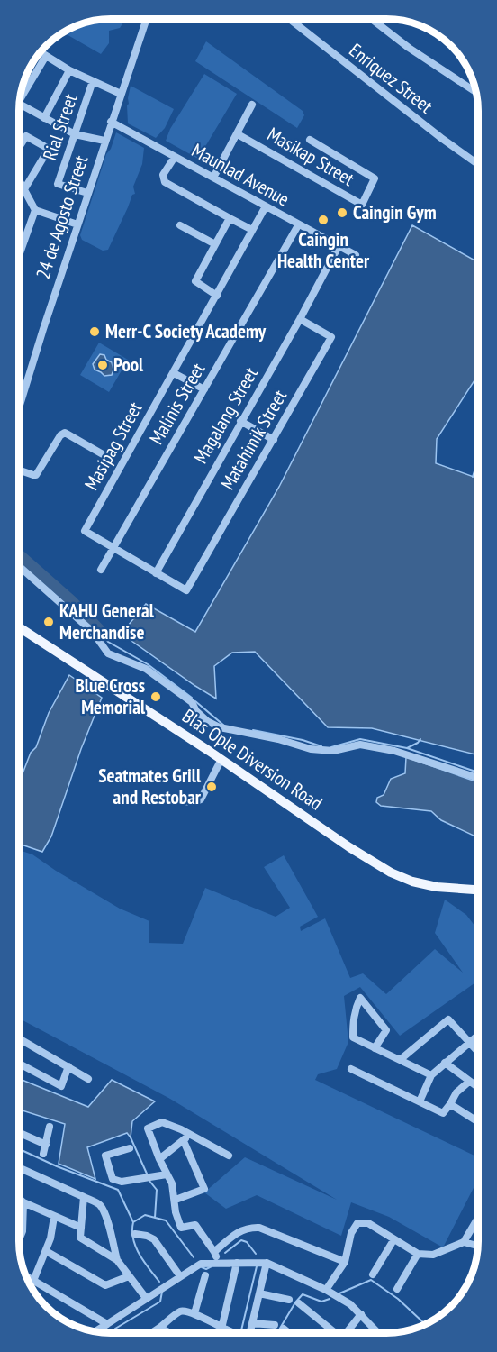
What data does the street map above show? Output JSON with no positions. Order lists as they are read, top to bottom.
{
  "streets": {
    "main road": ["Blas Ople Diversion Road"],
    "street": [
      "Enriquez Street",
      "Rial Street",
      "Masikap Street",
      "Maunlad Avenue",
      "24 de Agosto Street",
      "Malinis Street",
      "Magalang Street",
      "Matahimik Street",
      "Masipag Street"
    ]
  },
  "crossings": [
    ["Rial Street", "24 de Agosto Street"],
    ["Maunlad Avenue", "24 de Agosto Street"],
    ["Maunlad Avenue", "Malinis Street"],
    ["Maunlad Avenue", "Magalang Street"],
    ["Maunlad Avenue", "Masipag Street"],
    ["Malinis Street", "Masipag Street"],
    ["Magalang Street", "Matahimik Street"]
  ],
  "places": [
    "Caingin Gym",
    "Caingin Health Center",
    "Merr-C Society Academy",
    "Pool",
    "KAHU General Merchandise",
    "Blue Cross Memorial",
    "Seatmates Grill and Restobar"
  ]
}
